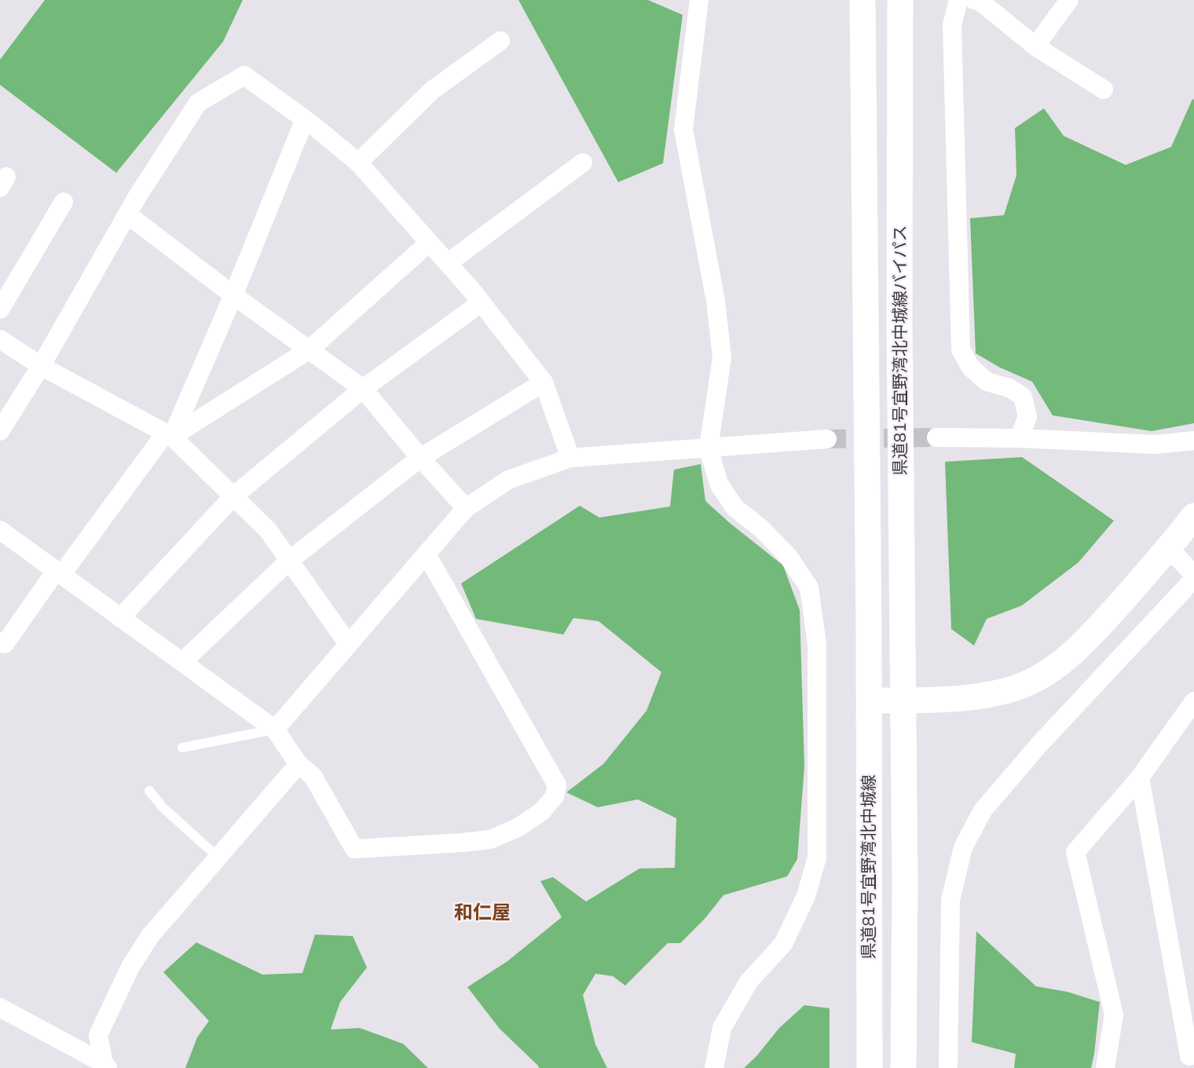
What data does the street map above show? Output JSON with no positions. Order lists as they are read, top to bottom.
{
  "streets": {
    "main road": ["県道81号宜野湾北中城線バイパス", "県道81号宜野湾北中城線"]
  },
  "crossings": [
    ["県道81号宜野湾北中城線バイパス", "県道81号宜野湾北中城線"]
  ],
  "districts": ["和仁屋"]
}
